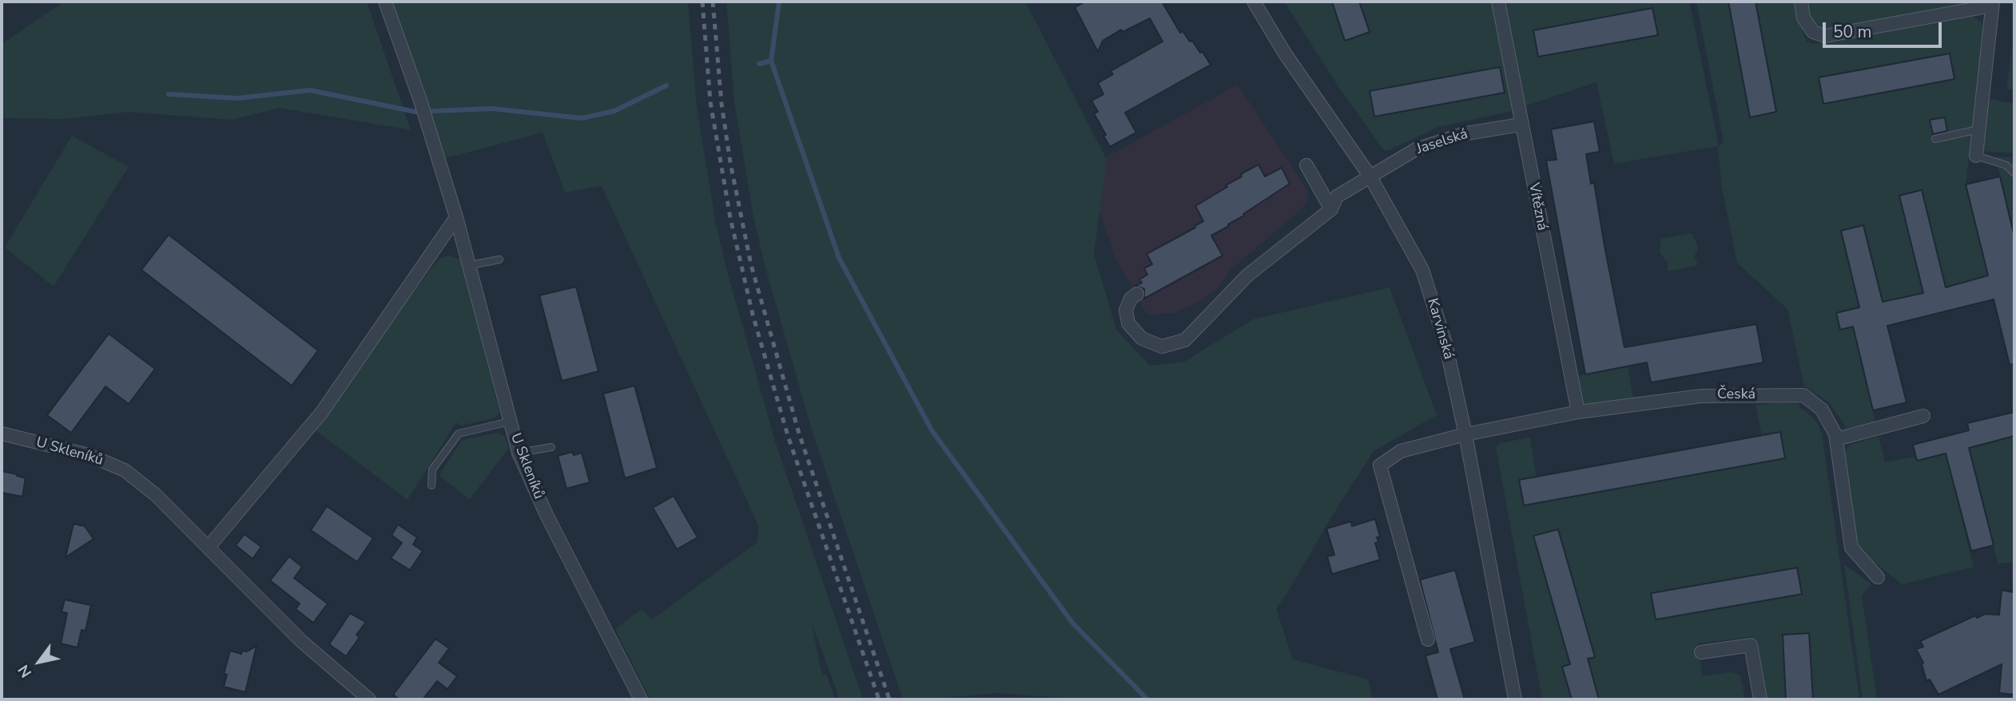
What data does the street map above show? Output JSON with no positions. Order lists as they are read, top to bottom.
{
  "streets": {
    "street": [
      "Jaselská",
      "Vítězná",
      "Karvinská",
      "Česká",
      "U Skleníků"
    ]
  },
  "crossings": [
    ["Jaselská", "Vítězná"],
    ["Jaselská", "Karvinská"],
    ["Vítězná", "Česká"],
    ["Karvinská", "Česká"]
  ],
  "scale_bar": "50 m",
  "north": "bottom left"
}
